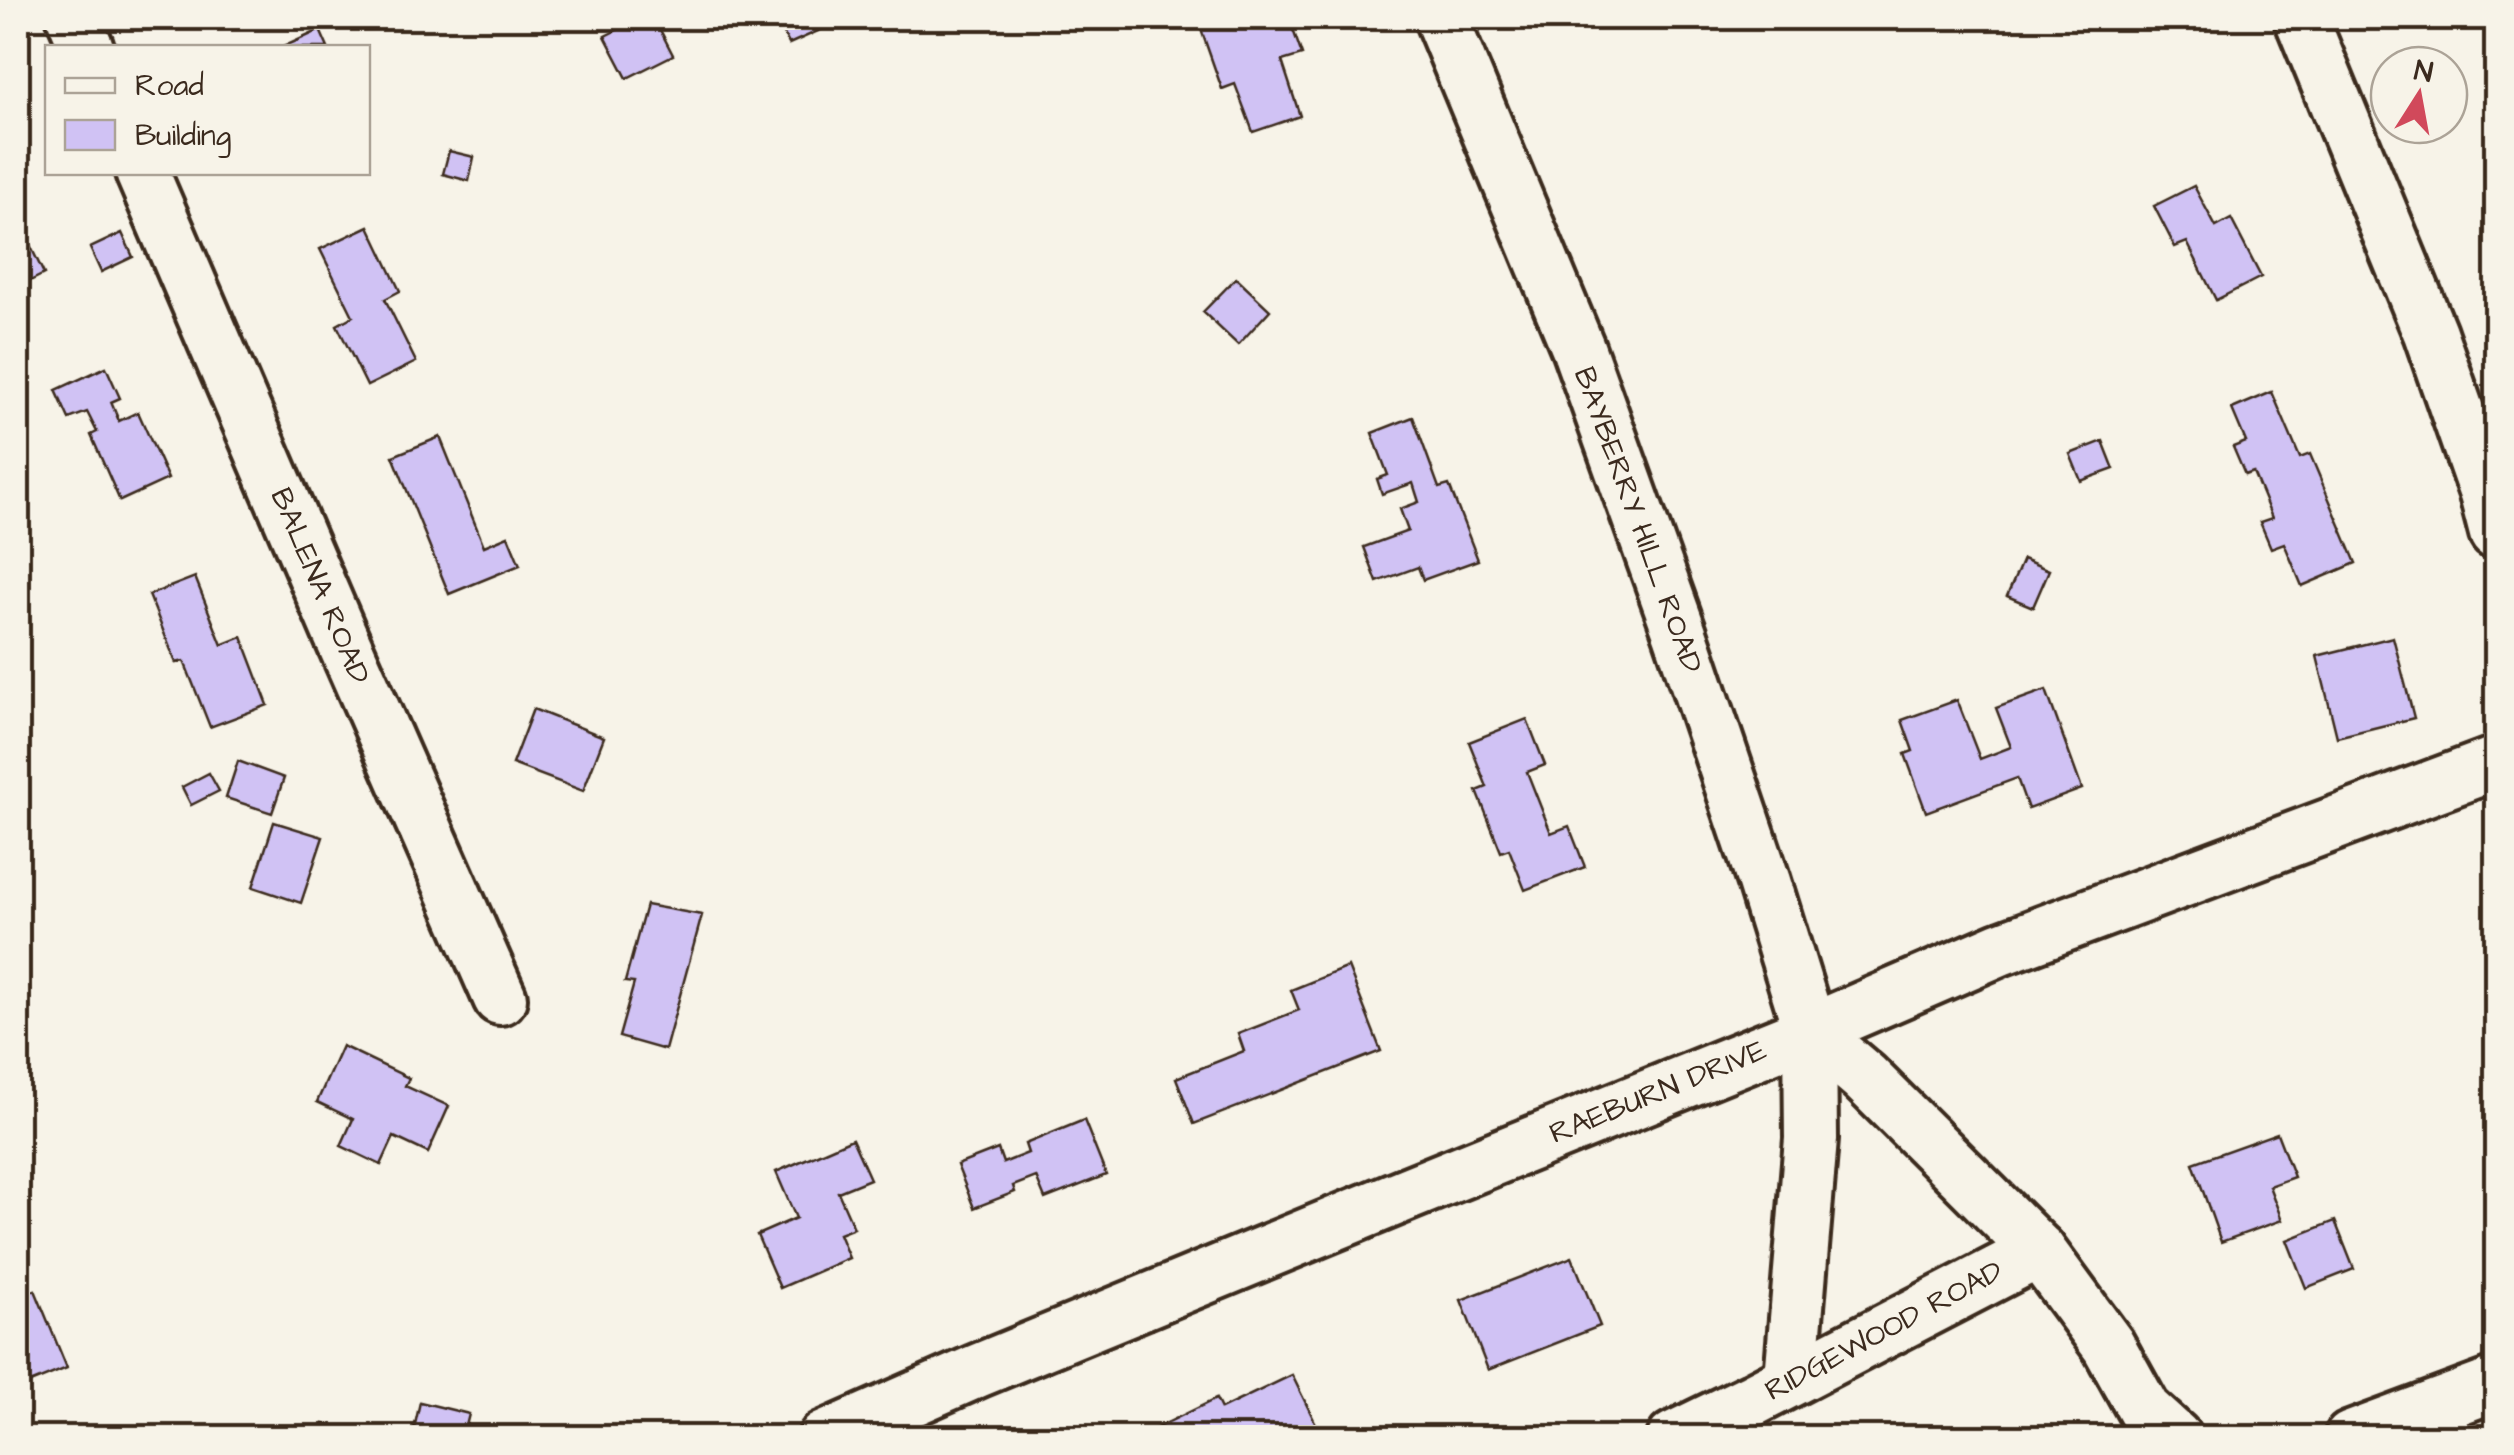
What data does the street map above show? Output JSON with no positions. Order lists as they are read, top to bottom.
{
  "streets": {
    "street": [
      "BAYBERRY HILL ROAD",
      "BALENA ROAD",
      "RAEBURN DRIVE",
      "RIDGEWOOD ROAD"
    ]
  },
  "crossings": [
    ["BAYBERRY HILL ROAD", "RAEBURN DRIVE"],
    ["BAYBERRY HILL ROAD", "RIDGEWOOD ROAD"]
  ],
  "legend": ["Road", "Building"],
  "north": "top"
}
